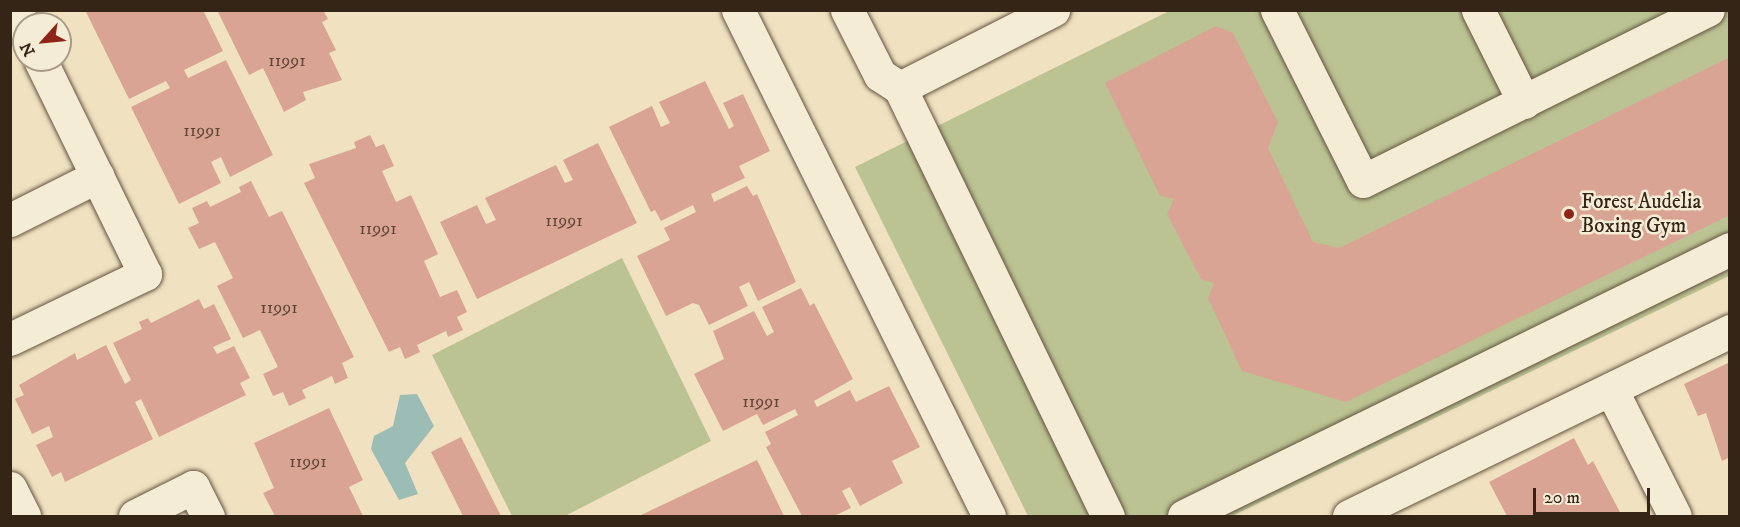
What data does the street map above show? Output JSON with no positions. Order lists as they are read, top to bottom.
{
  "places": ["Forest Audelia Boxing Gym"],
  "house_numbers": [
    "11991",
    "11991",
    "11991",
    "11991",
    "11991",
    "11991",
    "11991"
  ],
  "scale_bar": "20 m",
  "north": "bottom left"
}
